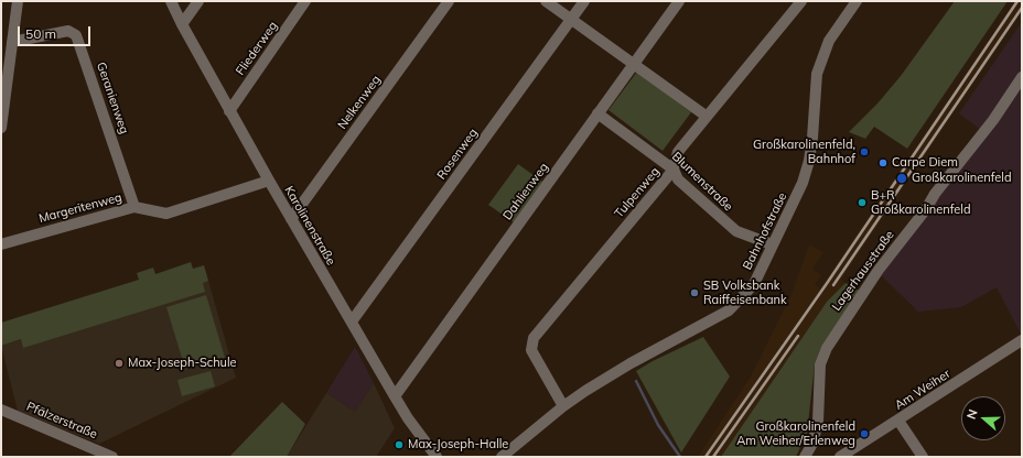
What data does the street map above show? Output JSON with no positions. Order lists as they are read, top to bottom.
{
  "streets": {
    "street": [
      "Fliederweg",
      "Geranienweg",
      "Nelkenweg",
      "Rosenweg",
      "Blumenstraße",
      "Dahlienweg",
      "Tulpenweg",
      "Margeritenweg",
      "Karolinenstraße",
      "Bahnhofstraße",
      "Lagerhausstraße",
      "Am Weiher",
      "Pfälzerstraße"
    ]
  },
  "crossings": [
    ["Fliederweg", "Karolinenstraße"],
    ["Geranienweg", "Margeritenweg"],
    ["Nelkenweg", "Karolinenstraße"],
    ["Rosenweg", "Karolinenstraße"],
    ["Blumenstraße", "Dahlienweg"],
    ["Blumenstraße", "Tulpenweg"],
    ["Blumenstraße", "Bahnhofstraße"],
    ["Dahlienweg", "Karolinenstraße"],
    ["Tulpenweg", "Bahnhofstraße"],
    ["Margeritenweg", "Karolinenstraße"]
  ],
  "places": [
    "Großkarolinenfeld, Bahnhof",
    "Carpe Diem",
    "Großkarolinenfeld",
    "B+R Großkarolinenfeld",
    "SB Volksbank Raiffeisenbank",
    "Max-Joseph-Schule",
    "Großkarolinenfeld Am Weiher/Erlenweg",
    "Max-Joseph-Halle"
  ],
  "scale_bar": "50 m",
  "north": "left"
}
